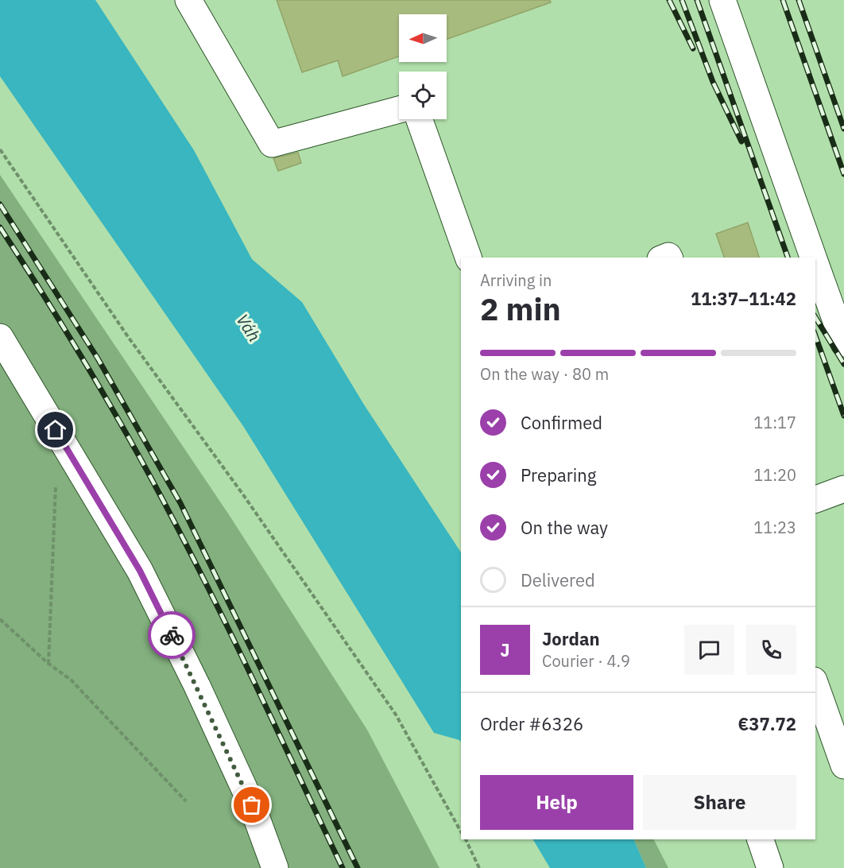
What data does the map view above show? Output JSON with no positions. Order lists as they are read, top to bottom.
{
  "water": ["Váh"],
  "north": "left",
  "page": {
    "heading": ["2 min", "Arriving in", "11:37–11:42"],
    "panel": [
      "Jordan",
      "Courier · 4.9",
      "Order #6326",
      "€37.72"
    ],
    "bar": "On the way · 80 m",
    "list": [
      ["Confirmed", "11:17"],
      ["Preparing", "11:20"],
      ["On the way", "11:23"],
      "Delivered"
    ],
    "round": "J",
    "buttons": ["Help", "Share"]
  }
}
